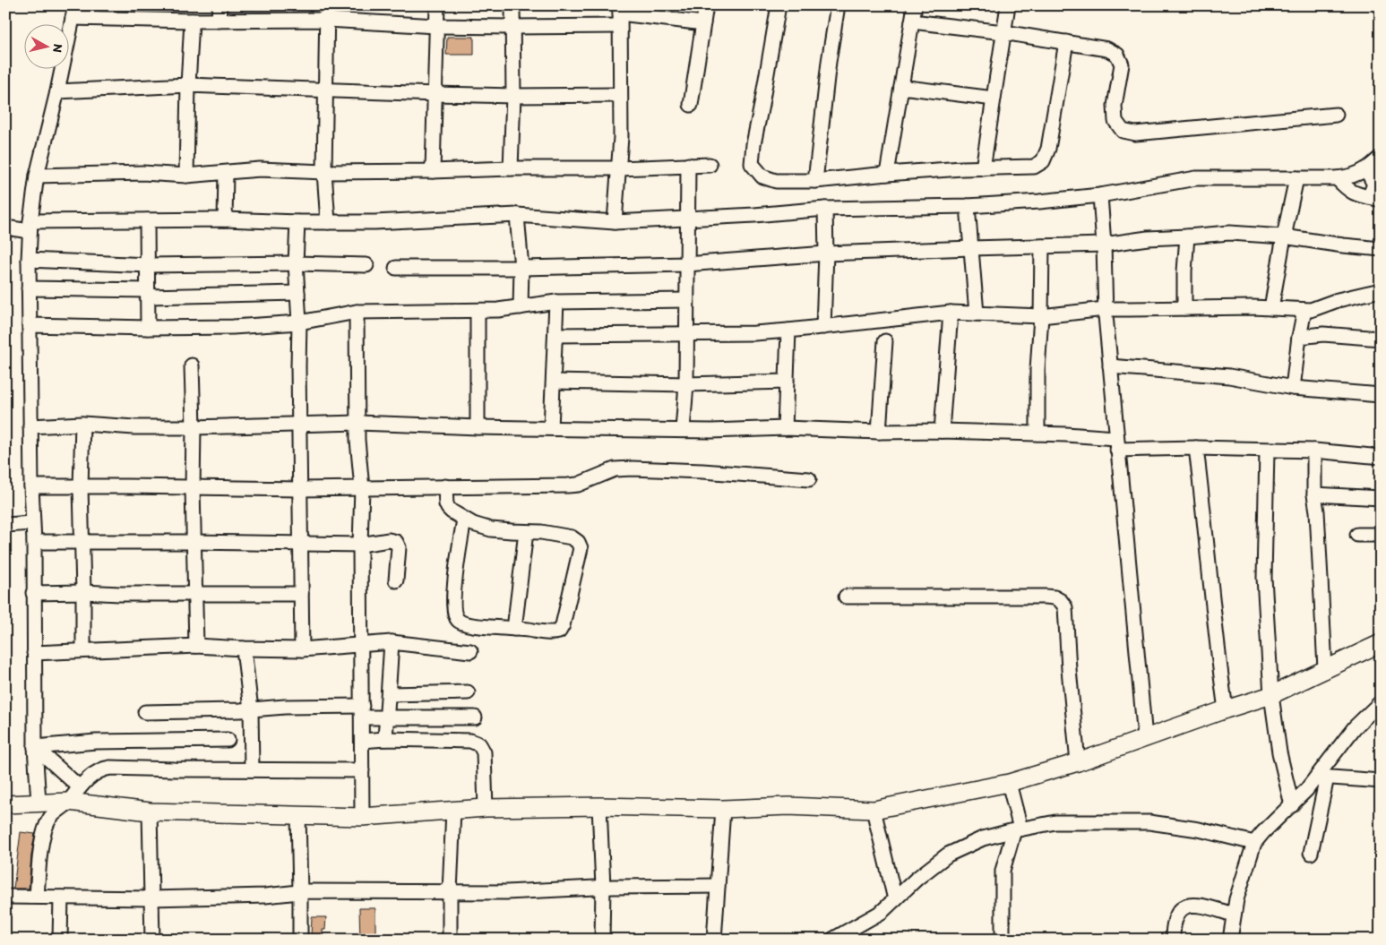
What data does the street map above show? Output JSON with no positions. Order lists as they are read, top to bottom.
{
  "north": "right"
}
